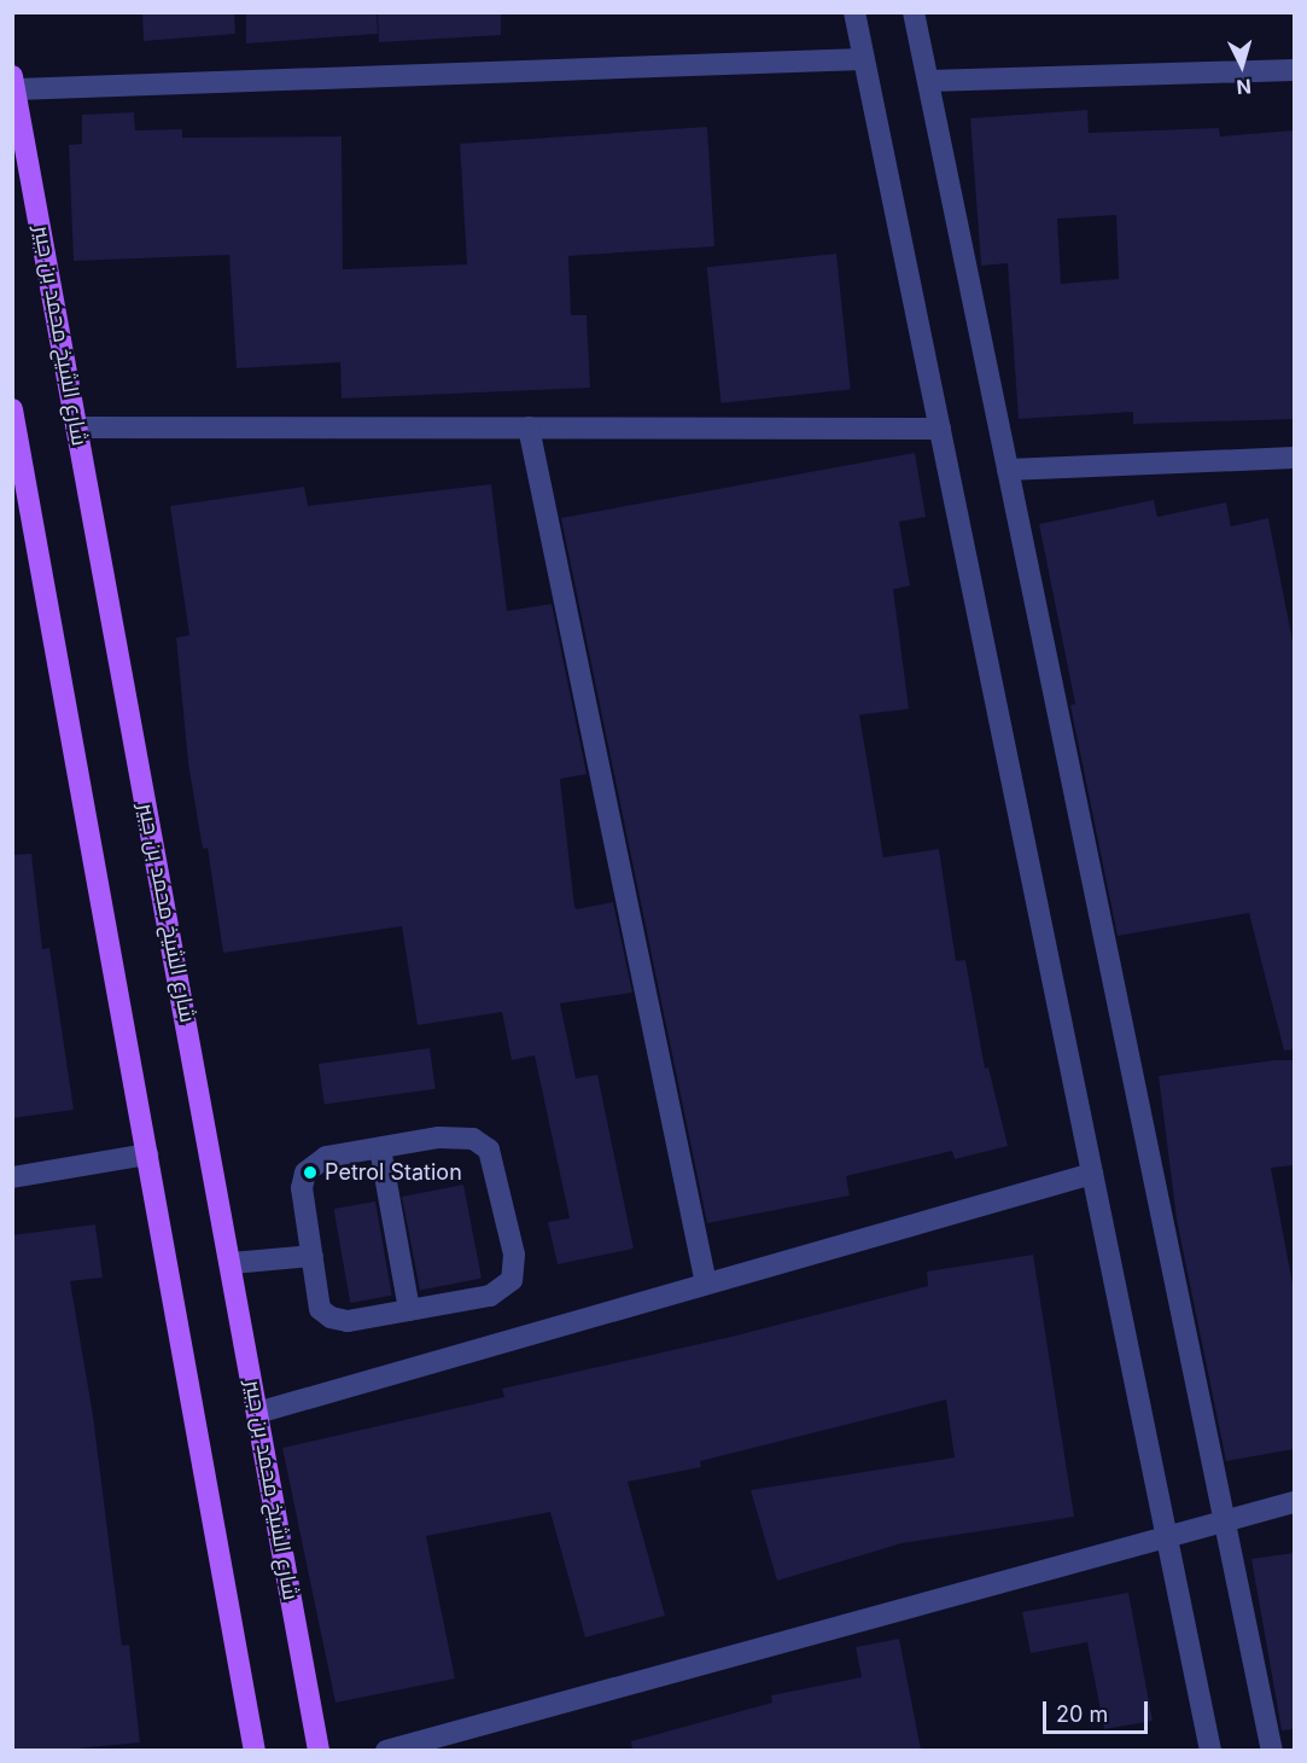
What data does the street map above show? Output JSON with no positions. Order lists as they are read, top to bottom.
{
  "streets": {
    "main road": ["شارع الشيخ محمد بن جبير"]
  },
  "places": ["Petrol Station"],
  "scale_bar": "20 m",
  "north": "bottom"
}
